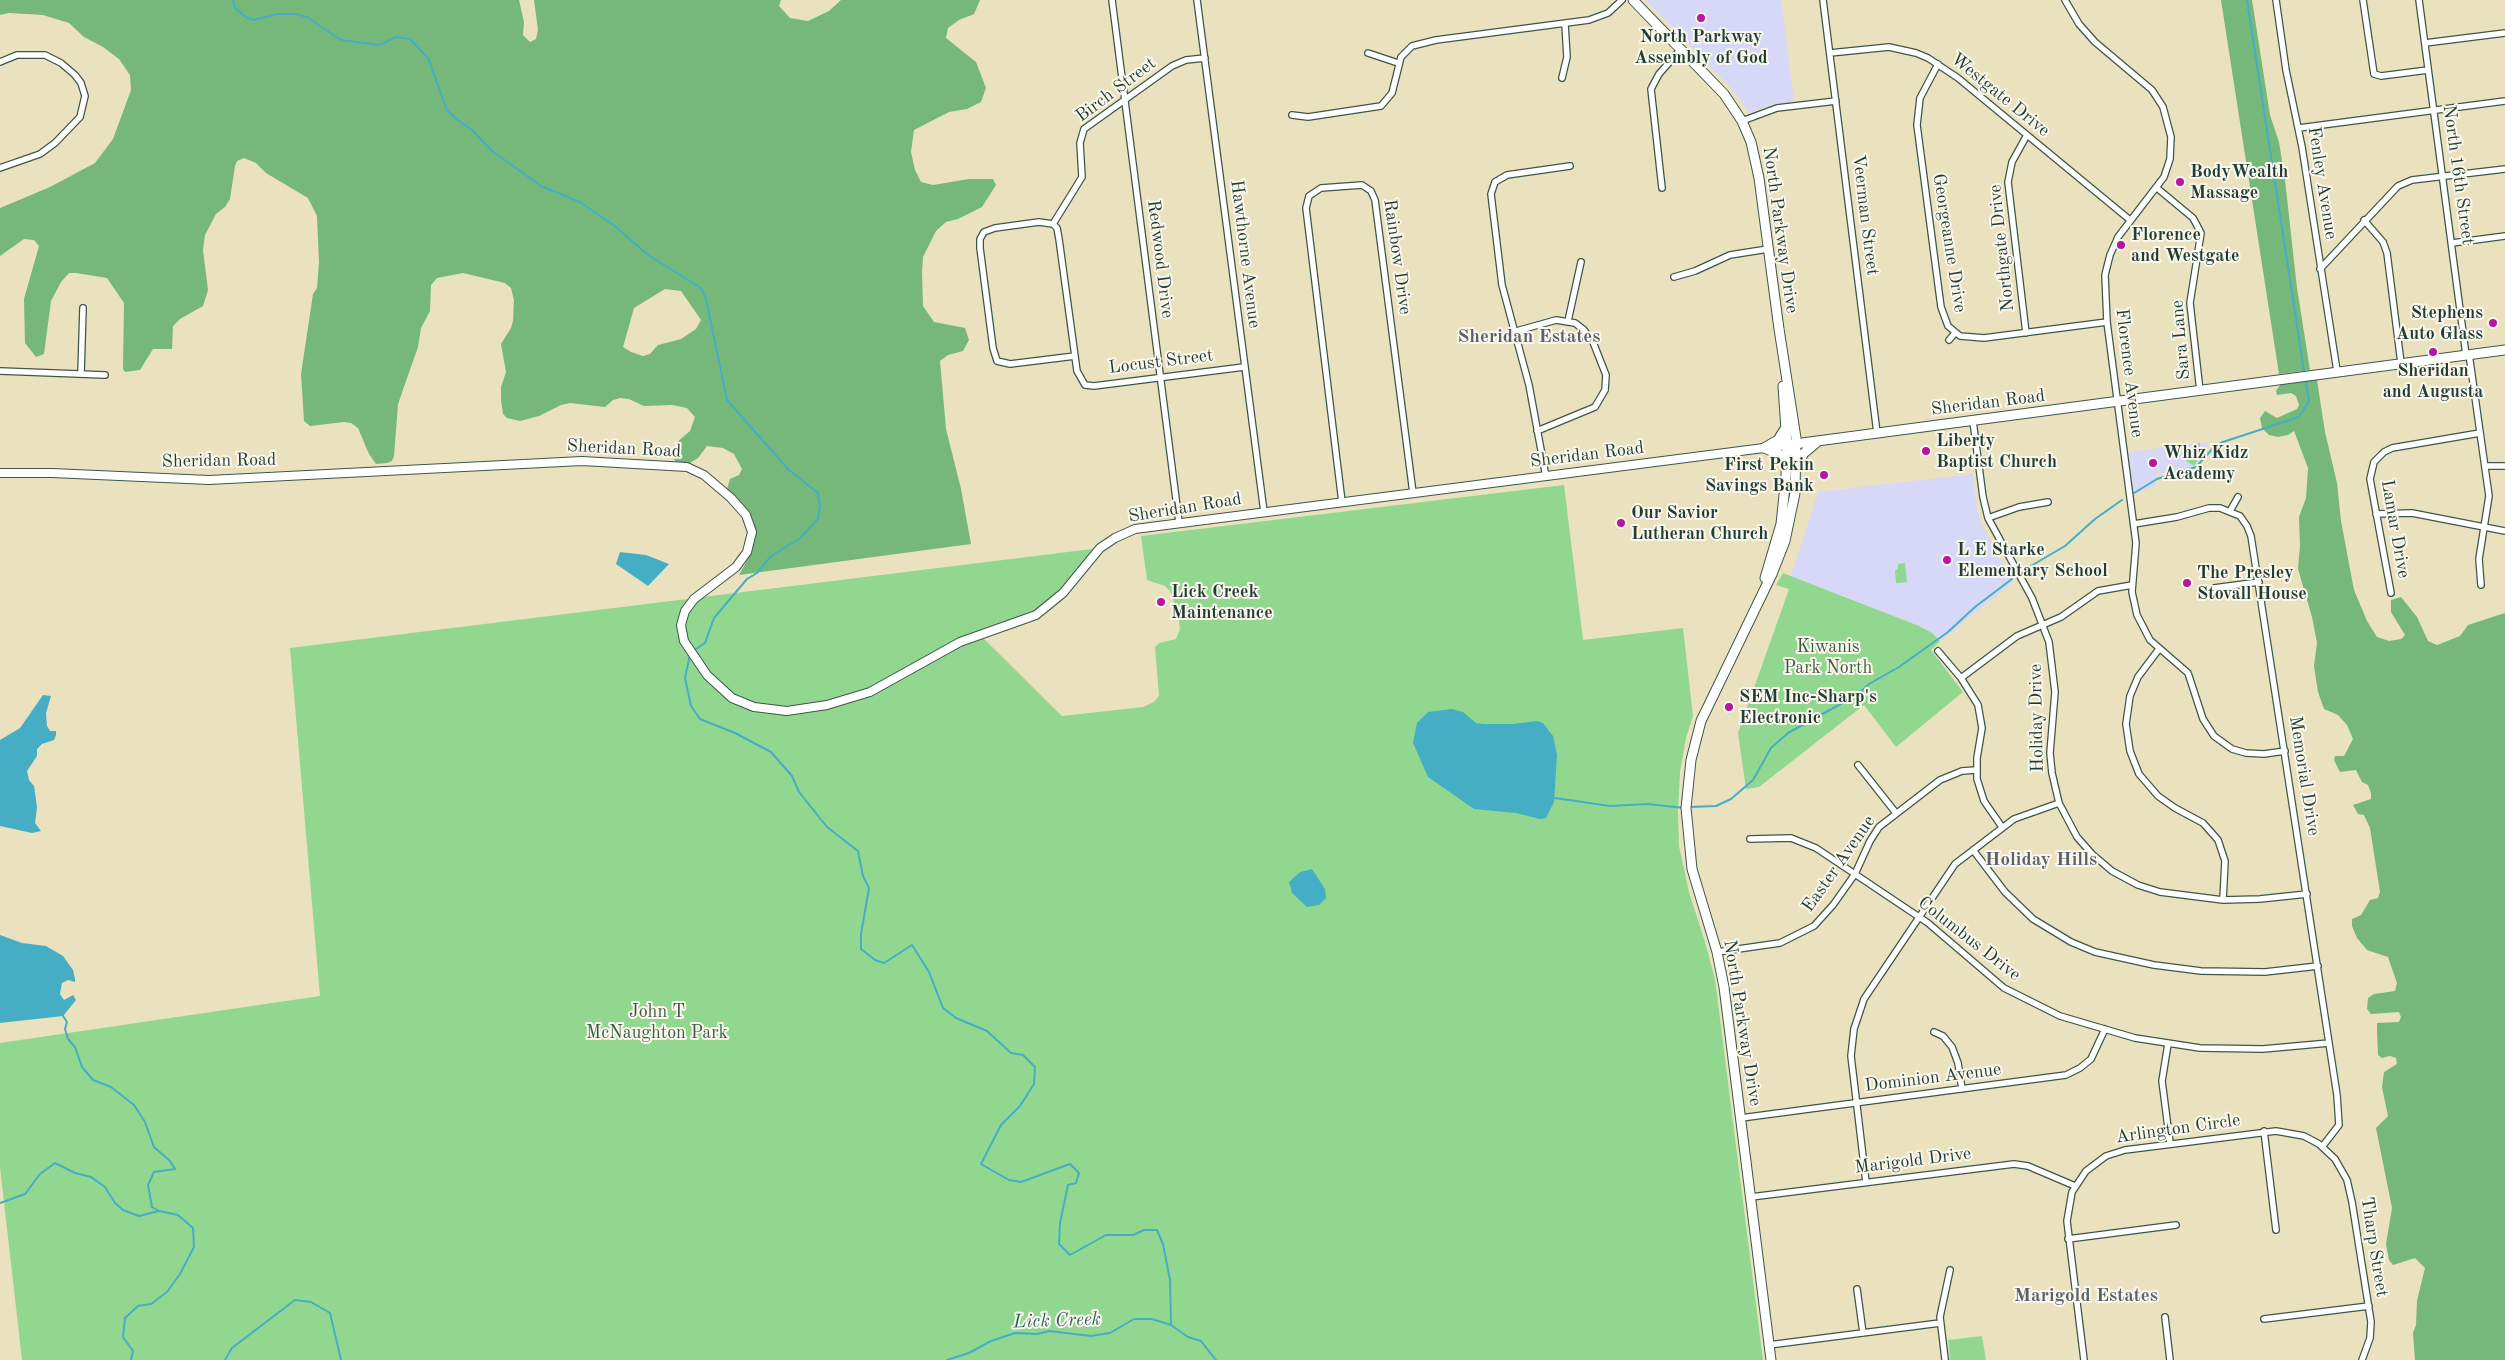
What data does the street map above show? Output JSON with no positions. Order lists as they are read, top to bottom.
{
  "streets": {
    "main road": ["North Parkway Drive", "Sheridan Road"],
    "street": [
      "Birch Street",
      "Westgate Drive",
      "North 16th Street",
      "Fenley Avenue",
      "Veerman Street",
      "Georgeanne Drive",
      "Northgate Drive",
      "Hawthorne Avenue",
      "Rainbow Drive",
      "Redwood Drive",
      "Sara Lane",
      "Locust Street",
      "Florence Avenue",
      "Lamar Drive",
      "Holiday Drive",
      "Memorial Drive",
      "Easter Avenue",
      "Columbus Drive",
      "Dominion Avenue",
      "Arlington Circle",
      "Marigold Drive",
      "Tharp Street"
    ]
  },
  "crossings": [
    ["Birch Street", "Hawthorne Avenue"],
    ["Birch Street", "Redwood Drive"],
    ["Westgate Drive", "Veerman Street"],
    ["Westgate Drive", "Georgeanne Drive"],
    ["Westgate Drive", "Northgate Drive"],
    ["Westgate Drive", "Florence Avenue"],
    ["North 16th Street", "Sheridan Road"],
    ["North 16th Street", "Lamar Drive"],
    ["Fenley Avenue", "Sheridan Road"],
    ["Veerman Street", "Sheridan Road"],
    ["North Parkway Drive", "Sheridan Road"],
    ["North Parkway Drive", "Easter Avenue"],
    ["North Parkway Drive", "Dominion Avenue"],
    ["North Parkway Drive", "Marigold Drive"],
    ["Georgeanne Drive", "Northgate Drive"],
    ["Georgeanne Drive", "Florence Avenue"],
    ["Hawthorne Avenue", "Locust Street"],
    ["Hawthorne Avenue", "Sheridan Road"],
    ["Rainbow Drive", "Sheridan Road"],
    ["Redwood Drive", "Locust Street"],
    ["Redwood Drive", "Sheridan Road"],
    ["Sara Lane", "Florence Avenue"],
    ["Sara Lane", "Sheridan Road"],
    ["Florence Avenue", "Sheridan Road"],
    ["Florence Avenue", "Memorial Drive"],
    ["Sheridan Road", "Holiday Drive"],
    ["Holiday Drive", "Memorial Drive"],
    ["Memorial Drive", "Columbus Drive"],
    ["Memorial Drive", "Arlington Circle"],
    ["Memorial Drive", "Tharp Street"],
    ["Easter Avenue", "Columbus Drive"],
    ["Columbus Drive", "Dominion Avenue"],
    ["Arlington Circle", "Marigold Drive"],
    ["Arlington Circle", "Tharp Street"]
  ],
  "districts": ["Sheridan Estates", "Holiday Hills", "Marigold Estates"],
  "water": ["Lick Creek"],
  "parks": ["Kiwanis Park North", "John T McNaughton Park"],
  "places": [
    "North Parkway Assembly of God",
    "BodyWealth Massage",
    "Florence and Westgate",
    "Stephens Auto Glass",
    "Sheridan and Augusta",
    "Liberty Baptist Church",
    "Whiz Kidz Academy",
    "First Pekin Savings Bank",
    "Our Savior Lutheran Church",
    "L E Starke Elementary School",
    "The Presley Stovall House",
    "Lick Creek Maintenance",
    "SEM Inc-Sharp's Electronic"
  ]
}
